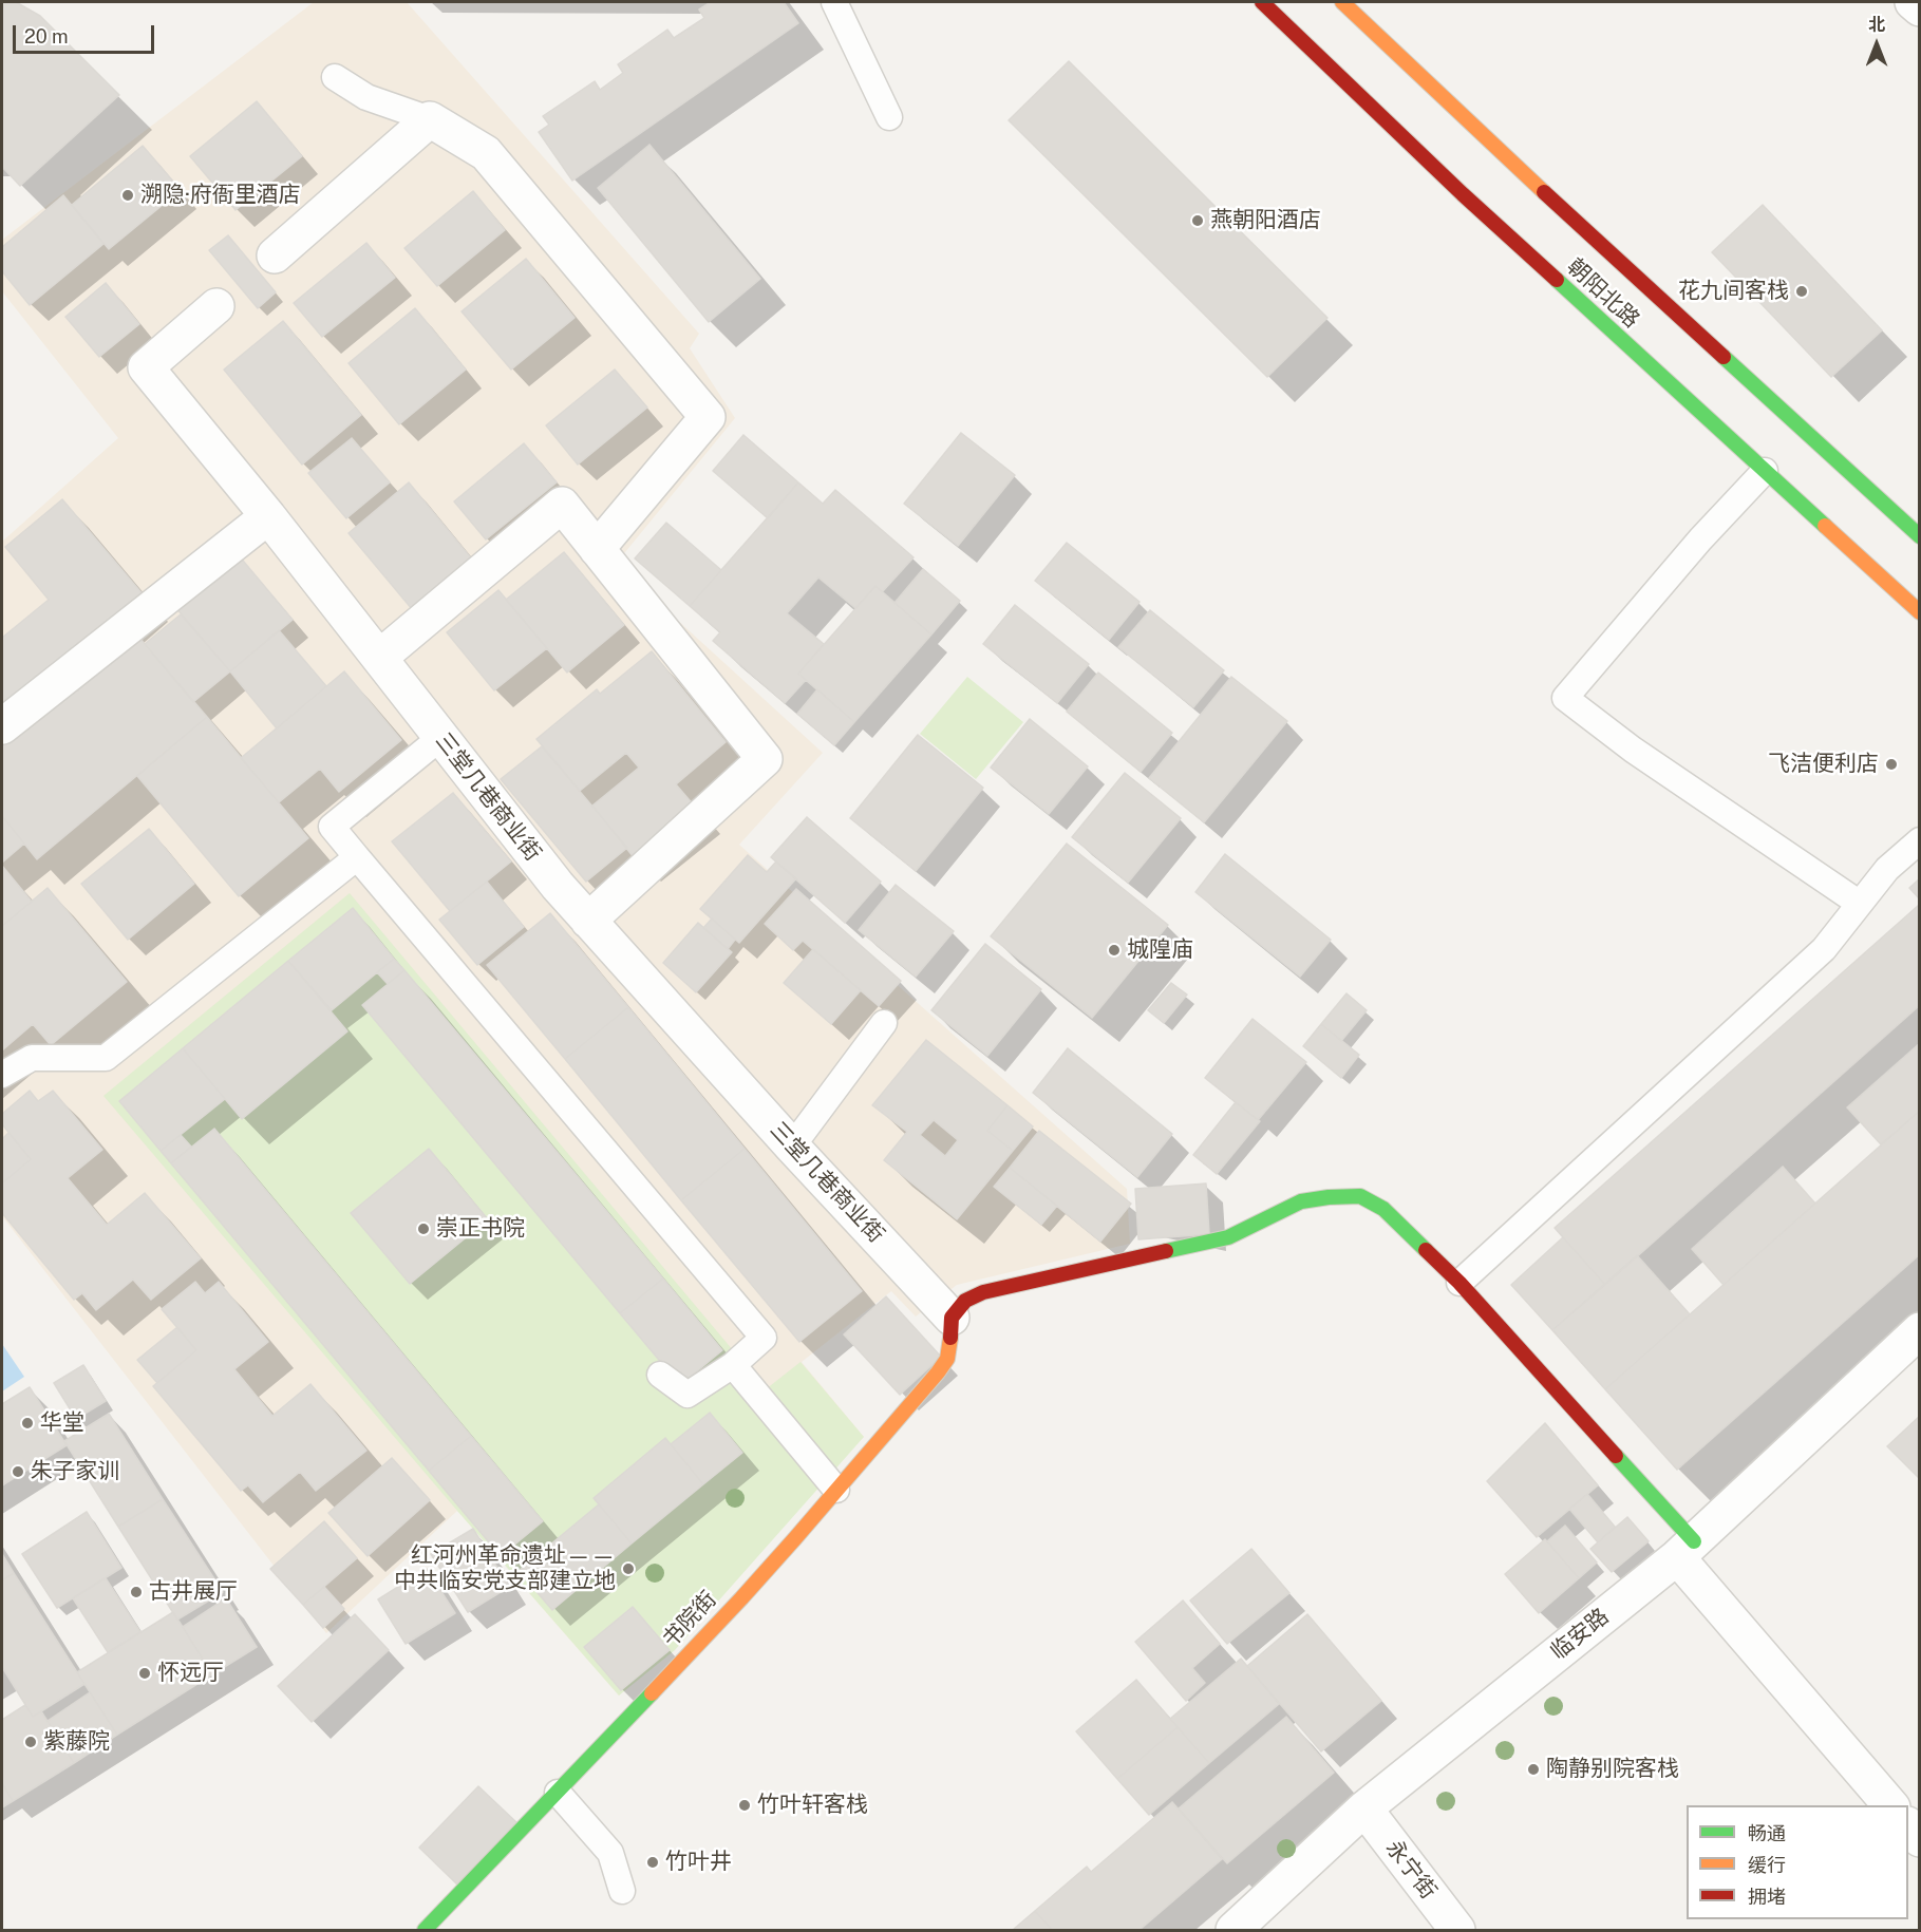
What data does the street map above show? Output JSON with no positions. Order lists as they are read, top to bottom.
{
  "streets": {
    "street": [
      "朝阳北路",
      "三堂几巷商业街",
      "书院街",
      "临安路",
      "永宁街"
    ]
  },
  "crossings": [
    ["三堂几巷商业街", "书院街"],
    ["临安路", "永宁街"]
  ],
  "places": [
    "溯隐·府衙里酒店",
    "燕朝阳酒店",
    "花九间客栈",
    "飞洁便利店",
    "城隍庙",
    "崇正书院",
    "华堂",
    "朱子家训",
    "红河州革命遗址—— 中共临安党支部建立地",
    "古井展厅",
    "怀远厅",
    "紫藤院",
    "陶静别院客栈",
    "竹叶轩客栈",
    "竹叶井"
  ],
  "legend": ["畅通", "缓行", "拥堵"],
  "scale_bar": "20 m",
  "north": "top"
}
